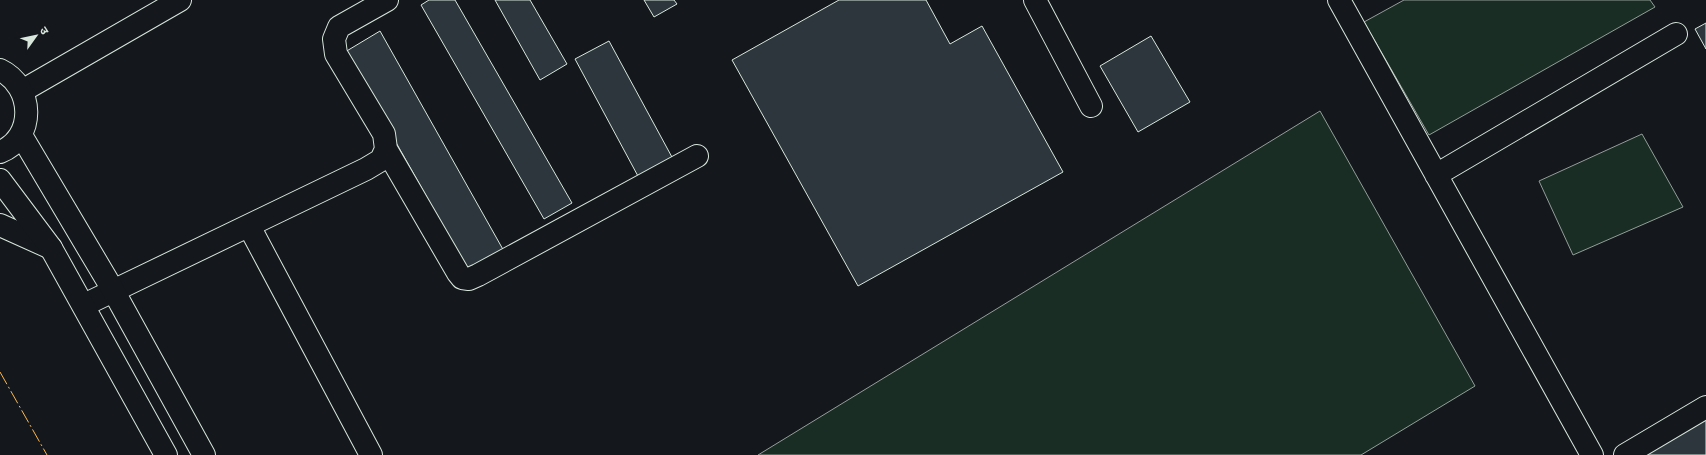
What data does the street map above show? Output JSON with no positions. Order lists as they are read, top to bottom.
{
  "north": "top right"
}
